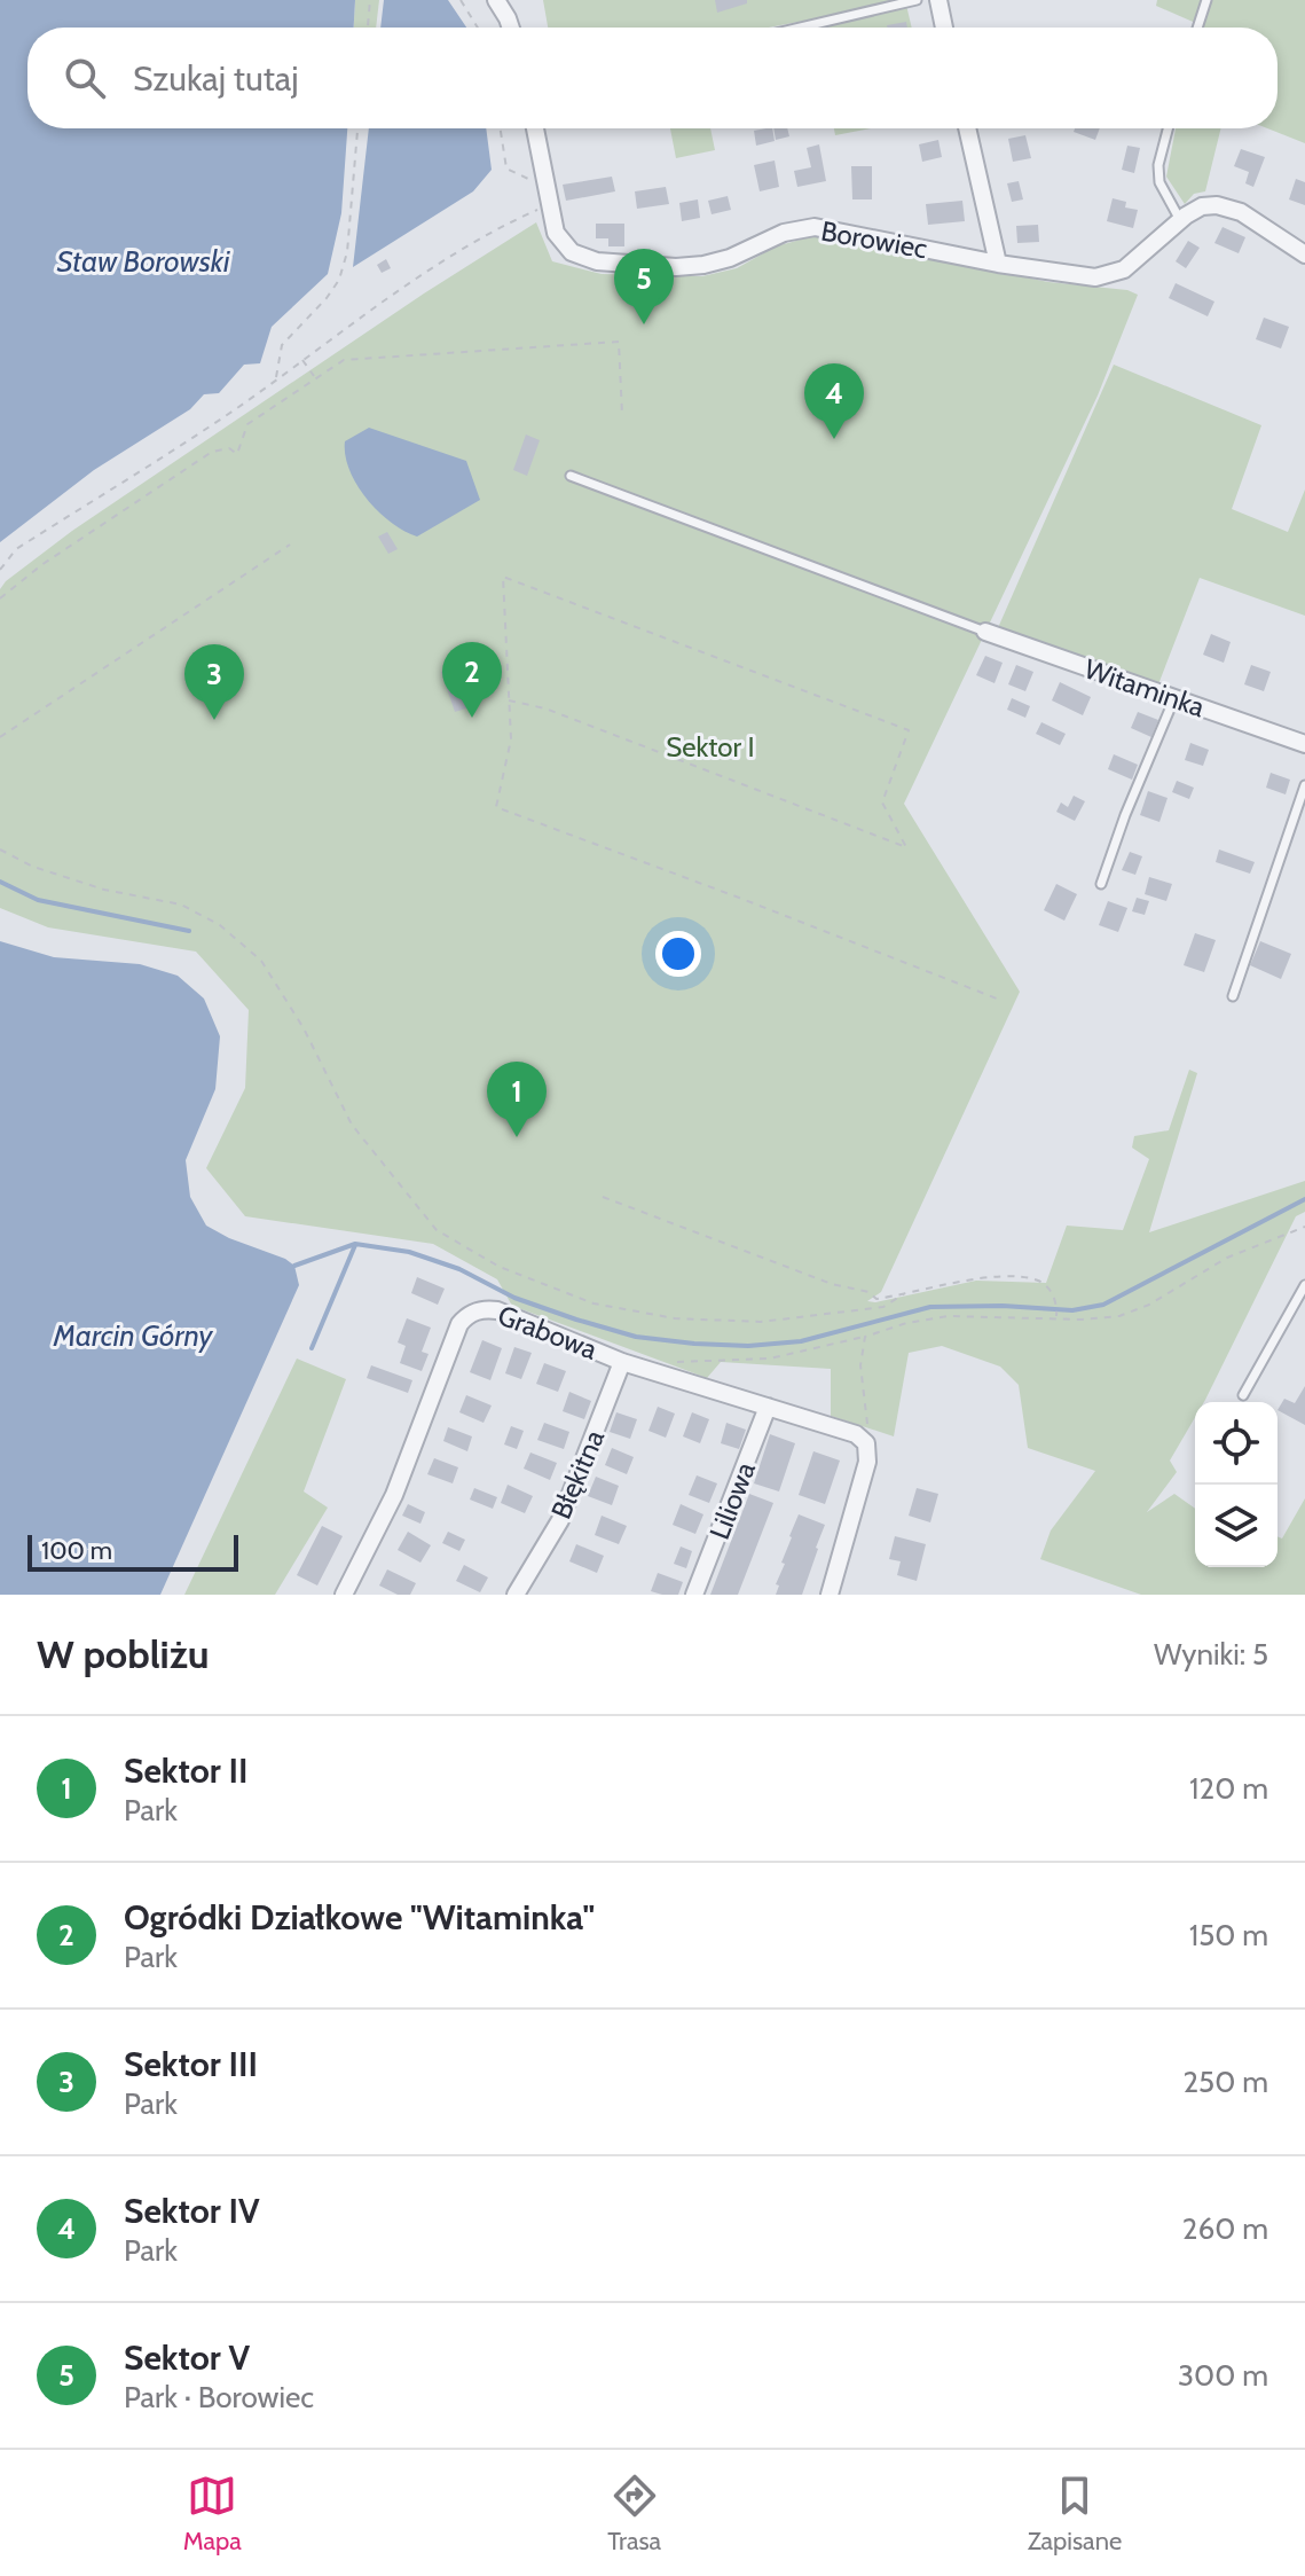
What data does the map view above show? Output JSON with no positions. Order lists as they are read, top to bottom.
{
  "streets": {
    "street": [
      "Borowiec",
      "Witaminka",
      "Grabowa",
      "Błękitna",
      "Liliowa"
    ]
  },
  "crossings": [
    ["Grabowa", "Błękitna"],
    ["Grabowa", "Liliowa"]
  ],
  "water": ["Staw Borowski", "Marcin Górny"],
  "parks": ["Sektor I"],
  "scale_bar": "100 m",
  "page": {
    "search": "Szukaj tutaj",
    "pins": [
      "5",
      "4",
      "2",
      "3",
      "1"
    ],
    "scale": "100 m",
    "heading": ["W pobliżu", "Wyniki: 5"],
    "list": [
      {
        "mark": "1",
        "name": "Sektor II",
        "note": "Park",
        "value": "120 m"
      },
      {
        "mark": "2",
        "name": "Ogródki Działkowe \"Witaminka\"",
        "note": "Park",
        "value": "150 m"
      },
      {
        "mark": "3",
        "name": "Sektor III",
        "note": "Park",
        "value": "250 m"
      },
      {
        "mark": "4",
        "name": "Sektor IV",
        "note": "Park",
        "value": "260 m"
      },
      {
        "mark": "5",
        "name": "Sektor V",
        "note": "Park · Borowiec",
        "value": "300 m"
      }
    ],
    "nav": ["Mapa", "Trasa", "Zapisane"]
  }
}
